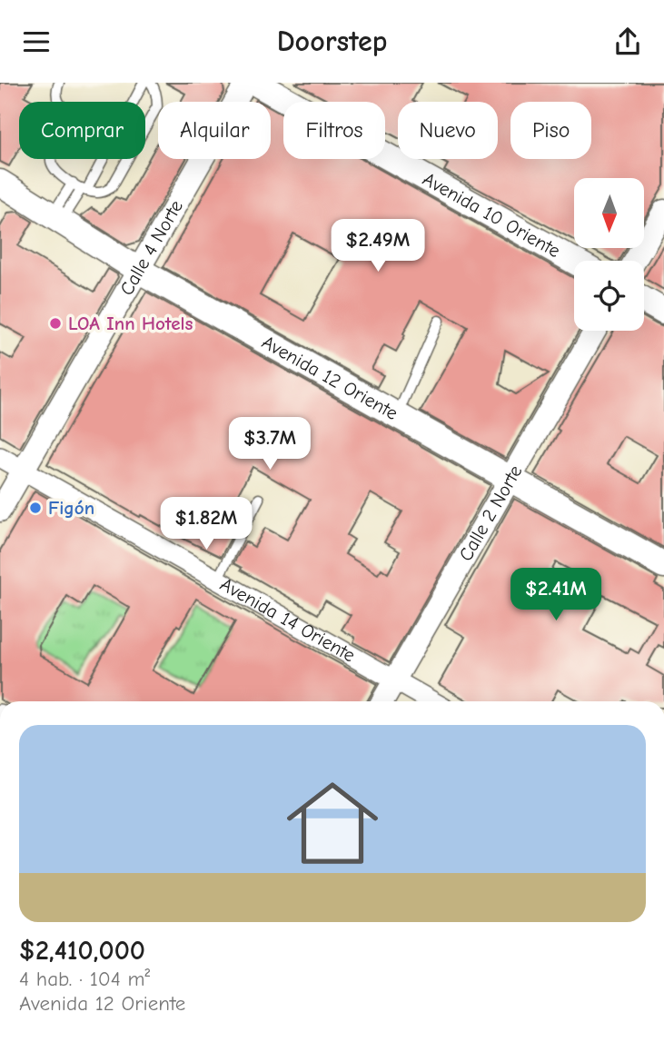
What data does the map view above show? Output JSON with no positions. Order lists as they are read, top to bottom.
{
  "streets": {
    "main road": ["Avenida 10 Oriente", "Avenida 12 Oriente"],
    "street": ["Calle 4 Norte", "Calle 2 Norte", "Avenida 14 Oriente"]
  },
  "crossings": [
    ["Calle 4 Norte", "Avenida 12 Oriente"],
    ["Calle 4 Norte", "Avenida 14 Oriente"],
    ["Avenida 12 Oriente", "Calle 2 Norte"],
    ["Calle 2 Norte", "Avenida 14 Oriente"]
  ],
  "places": ["LOA Inn Hotels", "Figón"],
  "north": "bottom",
  "page": {
    "header": "Doorstep",
    "chip": [
      "Comprar",
      "Alquilar",
      "Filtros",
      "Nuevo",
      "Piso"
    ],
    "price": [
      "$2.49M",
      "$3.7M",
      "$1.82M",
      "$2.41M"
    ],
    "list": [
      {
        "name": "$2,410,000",
        "note": "4 hab. · 104 m² · Avenida 12 Oriente"
      }
    ]
  }
}
